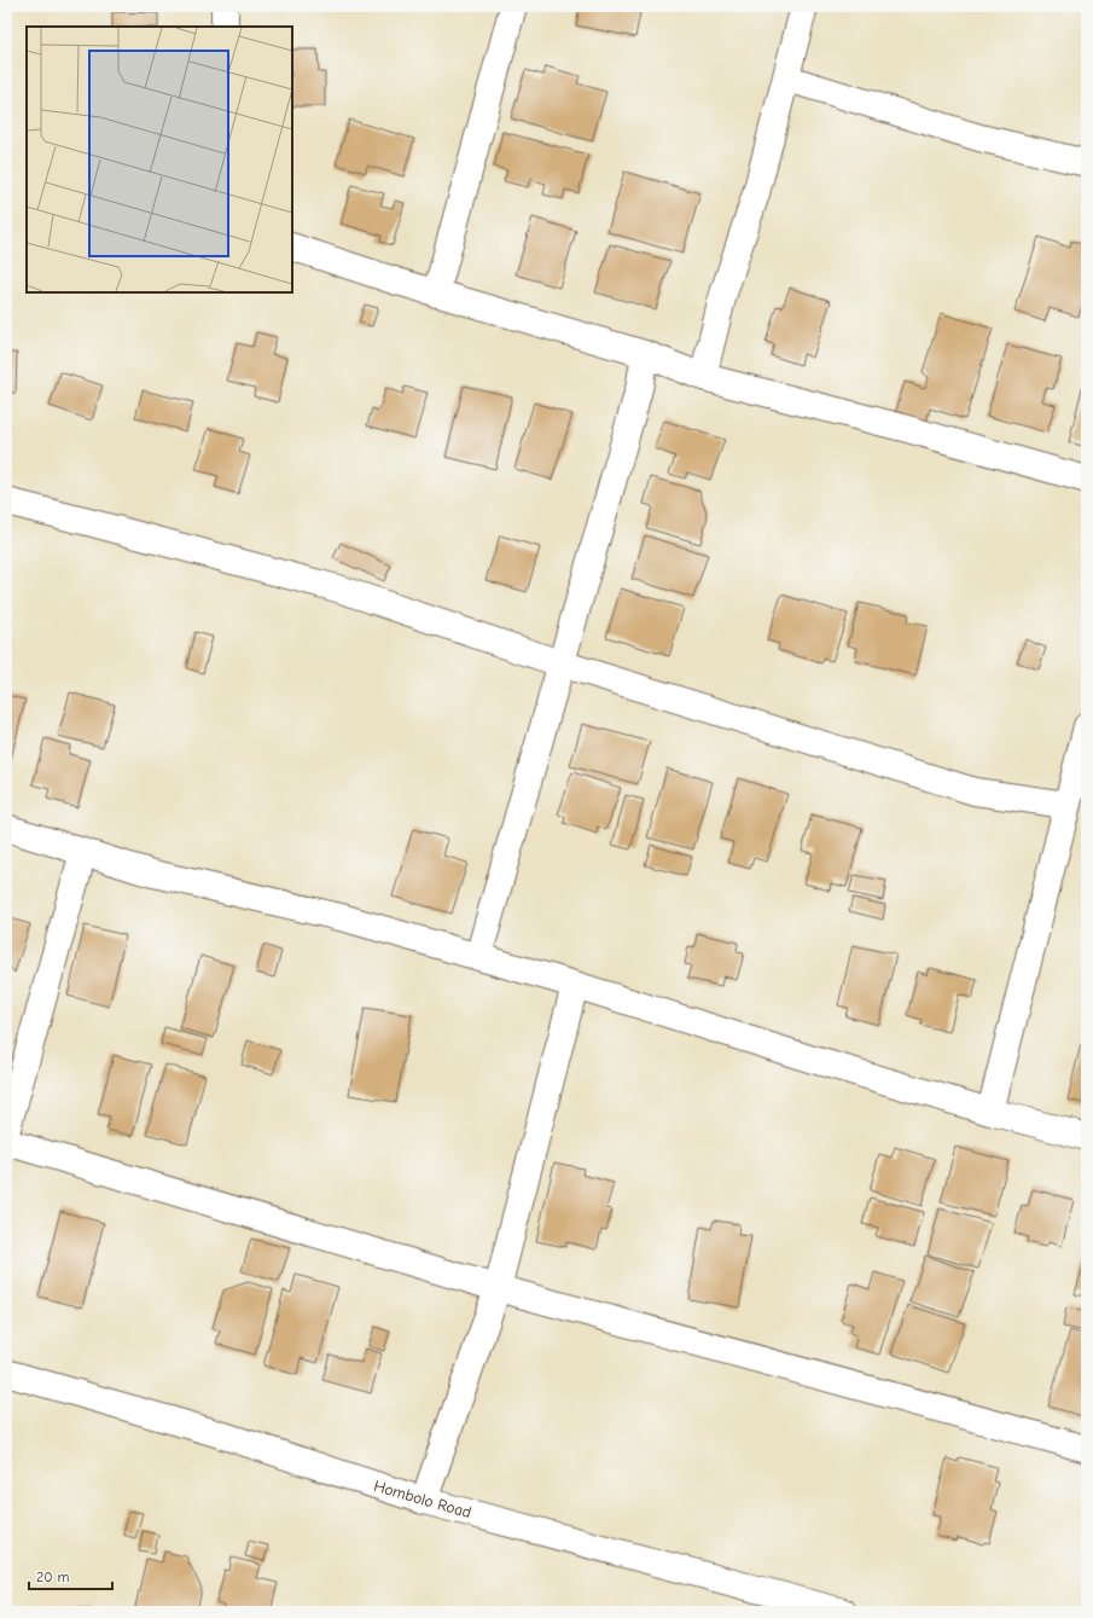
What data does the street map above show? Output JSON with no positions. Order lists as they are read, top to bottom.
{
  "streets": {
    "street": ["Hombolo Road"]
  },
  "scale_bar": "20 m"
}
